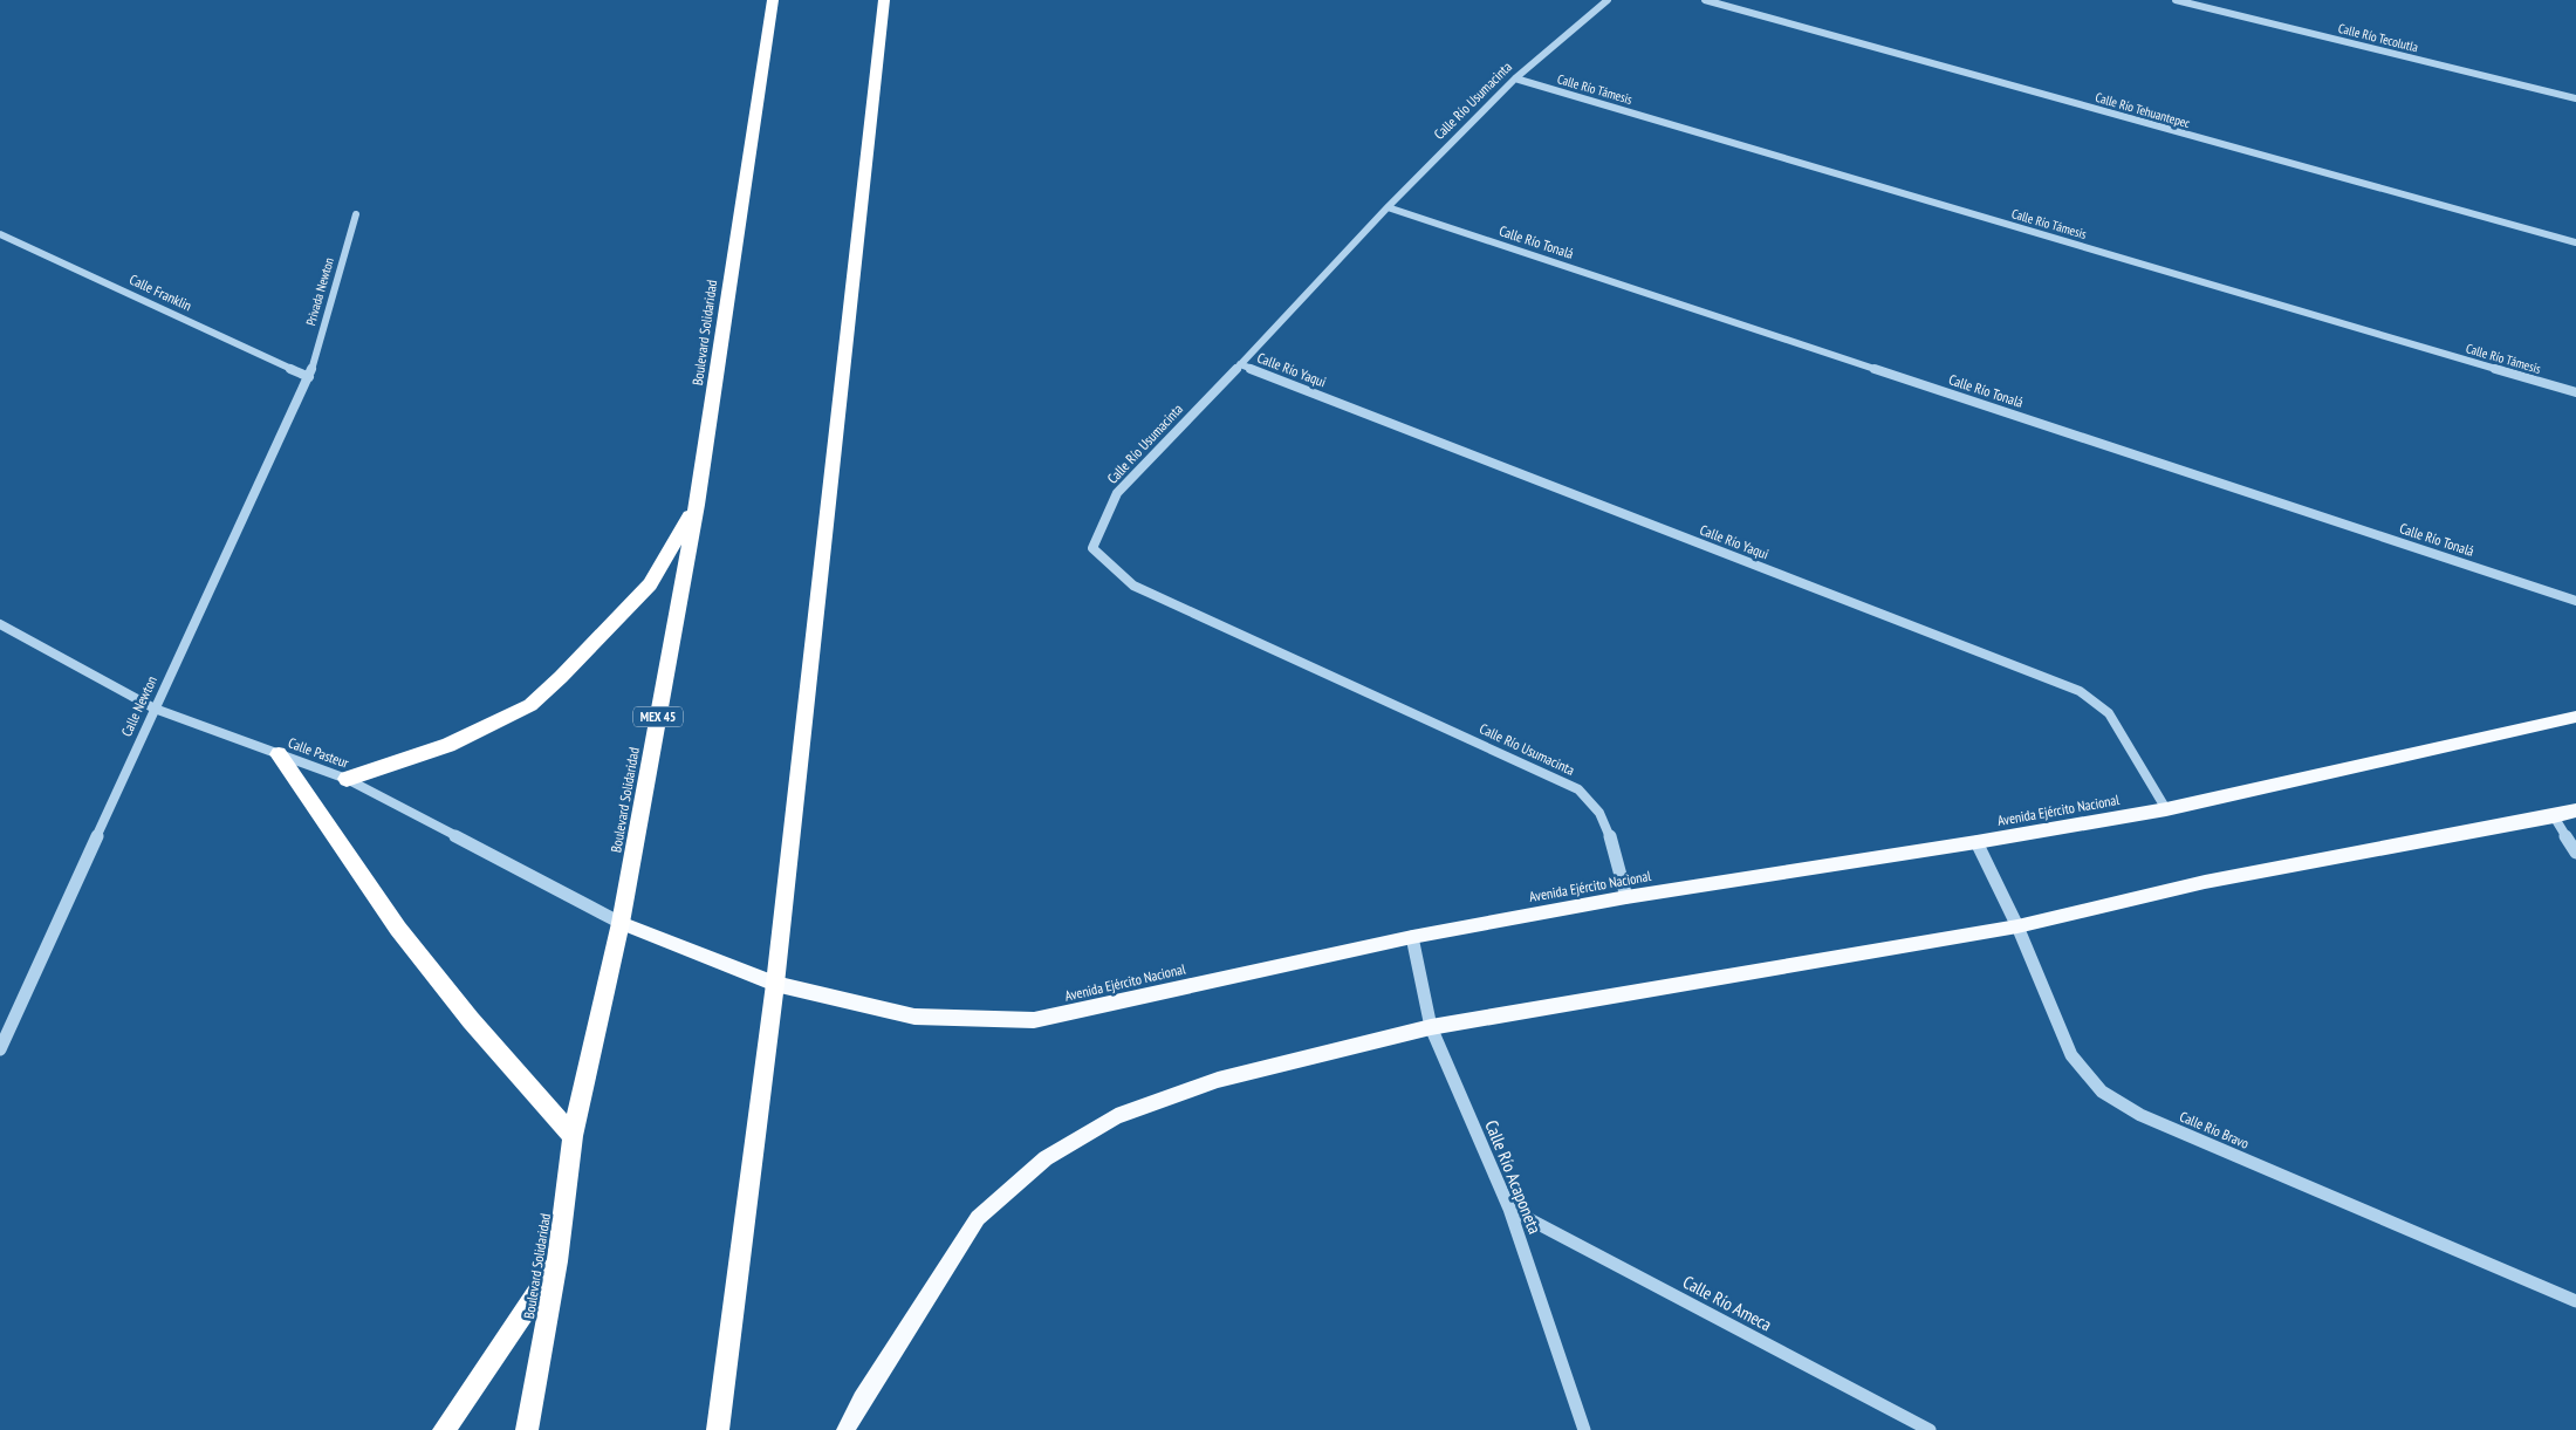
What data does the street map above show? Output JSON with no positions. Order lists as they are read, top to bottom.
{
  "streets": {
    "highway": ["Boulevard Solidaridad", "MEX 45"],
    "main road": ["Avenida Ejército Nacional"],
    "street": [
      "Calle Río Tecolutla",
      "Calle Río Támesis",
      "Calle Río Usumacinta",
      "Calle Río Tehuantepec",
      "Calle Río Tonalá",
      "Privada Newton",
      "Calle Franklin",
      "Calle Río Yaqui",
      "Calle Newton",
      "Calle Pasteur",
      "Calle Río Bravo",
      "Calle Río Acaponeta",
      "Calle Río Ameca"
    ]
  },
  "crossings": [
    ["Calle Río Támesis", "Calle Río Usumacinta"],
    ["Calle Río Usumacinta", "Calle Río Tonalá"],
    ["Calle Río Usumacinta", "Calle Río Yaqui"],
    ["Calle Río Usumacinta", "Avenida Ejército Nacional"],
    ["Privada Newton", "Calle Franklin"],
    ["Privada Newton", "Calle Newton"],
    ["Calle Franklin", "Calle Newton"],
    ["Boulevard Solidaridad", "Calle Pasteur"],
    ["Boulevard Solidaridad", "Avenida Ejército Nacional"],
    ["Calle Río Yaqui", "Avenida Ejército Nacional"],
    ["Calle Newton", "Calle Pasteur"],
    ["Calle Pasteur", "Avenida Ejército Nacional"],
    ["Avenida Ejército Nacional", "Calle Río Bravo"],
    ["Avenida Ejército Nacional", "Calle Río Acaponeta"],
    ["Calle Río Acaponeta", "Calle Río Ameca"]
  ]
}
